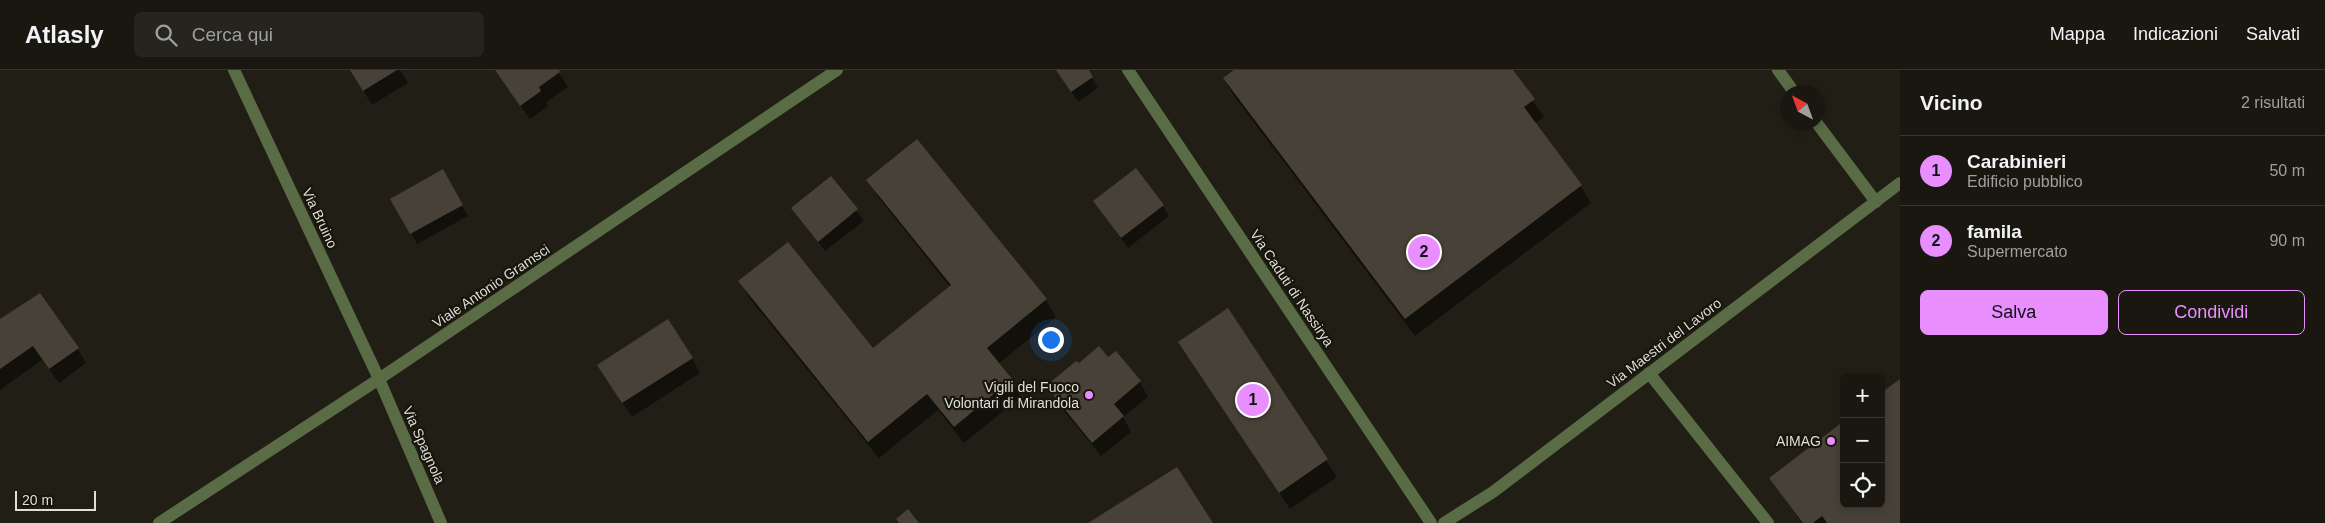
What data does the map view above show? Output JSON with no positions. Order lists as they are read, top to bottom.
{
  "streets": {
    "street": [
      "Via Bruino",
      "Viale Antonio Gramsci",
      "Via Caduti di Nassirya",
      "Via Maestri del Lavoro",
      "Via Spagnola"
    ]
  },
  "crossings": [
    ["Via Bruino", "Viale Antonio Gramsci"],
    ["Via Bruino", "Via Spagnola"],
    ["Viale Antonio Gramsci", "Via Spagnola"]
  ],
  "places": ["Vigili del Fuoco Volontari di Mirandola", "AIMAG"],
  "scale_bar": "20 m",
  "north": "top left",
  "page": {
    "header": "Atlasly",
    "search": "Cerca qui",
    "nav": ["Mappa", "Indicazioni", "Salvati"],
    "heading": ["Vicino", "2 risultati"],
    "list": [
      {
        "mark": "1",
        "name": "Carabinieri",
        "note": "Edificio pubblico",
        "value": "50 m"
      },
      {
        "mark": "2",
        "name": "famila",
        "note": "Supermercato",
        "value": "90 m"
      }
    ],
    "pins": ["2", "1"],
    "buttons": ["Salva", "Condividi"],
    "map_buttons": ["+", "−"],
    "scale": "20 m"
  }
}
